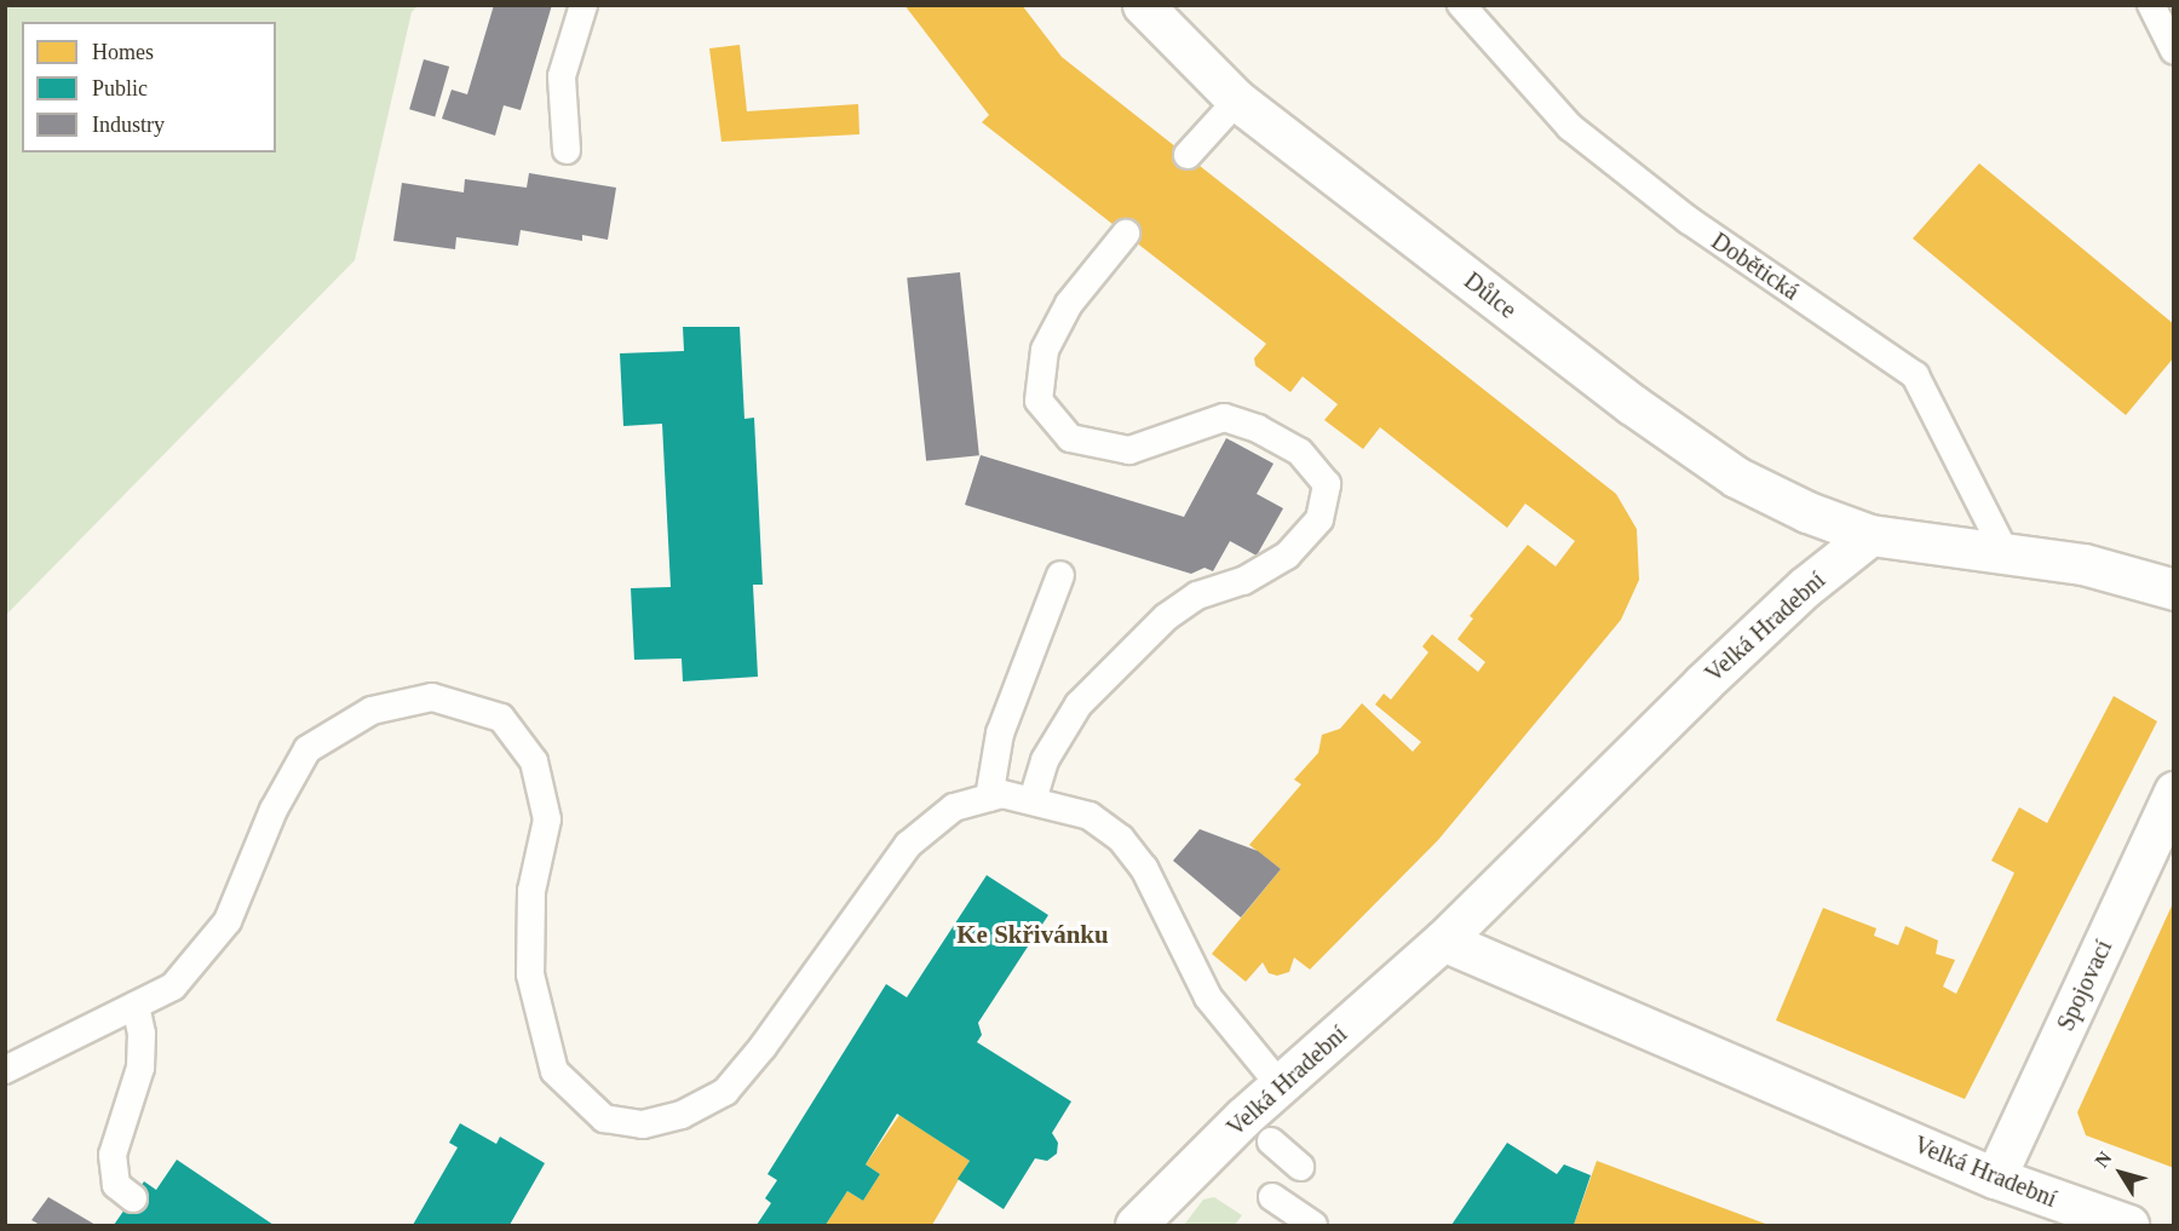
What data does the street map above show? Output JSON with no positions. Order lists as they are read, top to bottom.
{
  "streets": {
    "street": ["Důlce", "Velká Hradební", "Spojovací"],
    "lane": ["Dobětická"]
  },
  "crossings": [
    ["Důlce", "Velká Hradební"],
    ["Velká Hradební", "Spojovací"]
  ],
  "districts": ["Ke Skřivánku"],
  "legend": ["Homes", "Public", "Industry"],
  "north": "top left"
}
